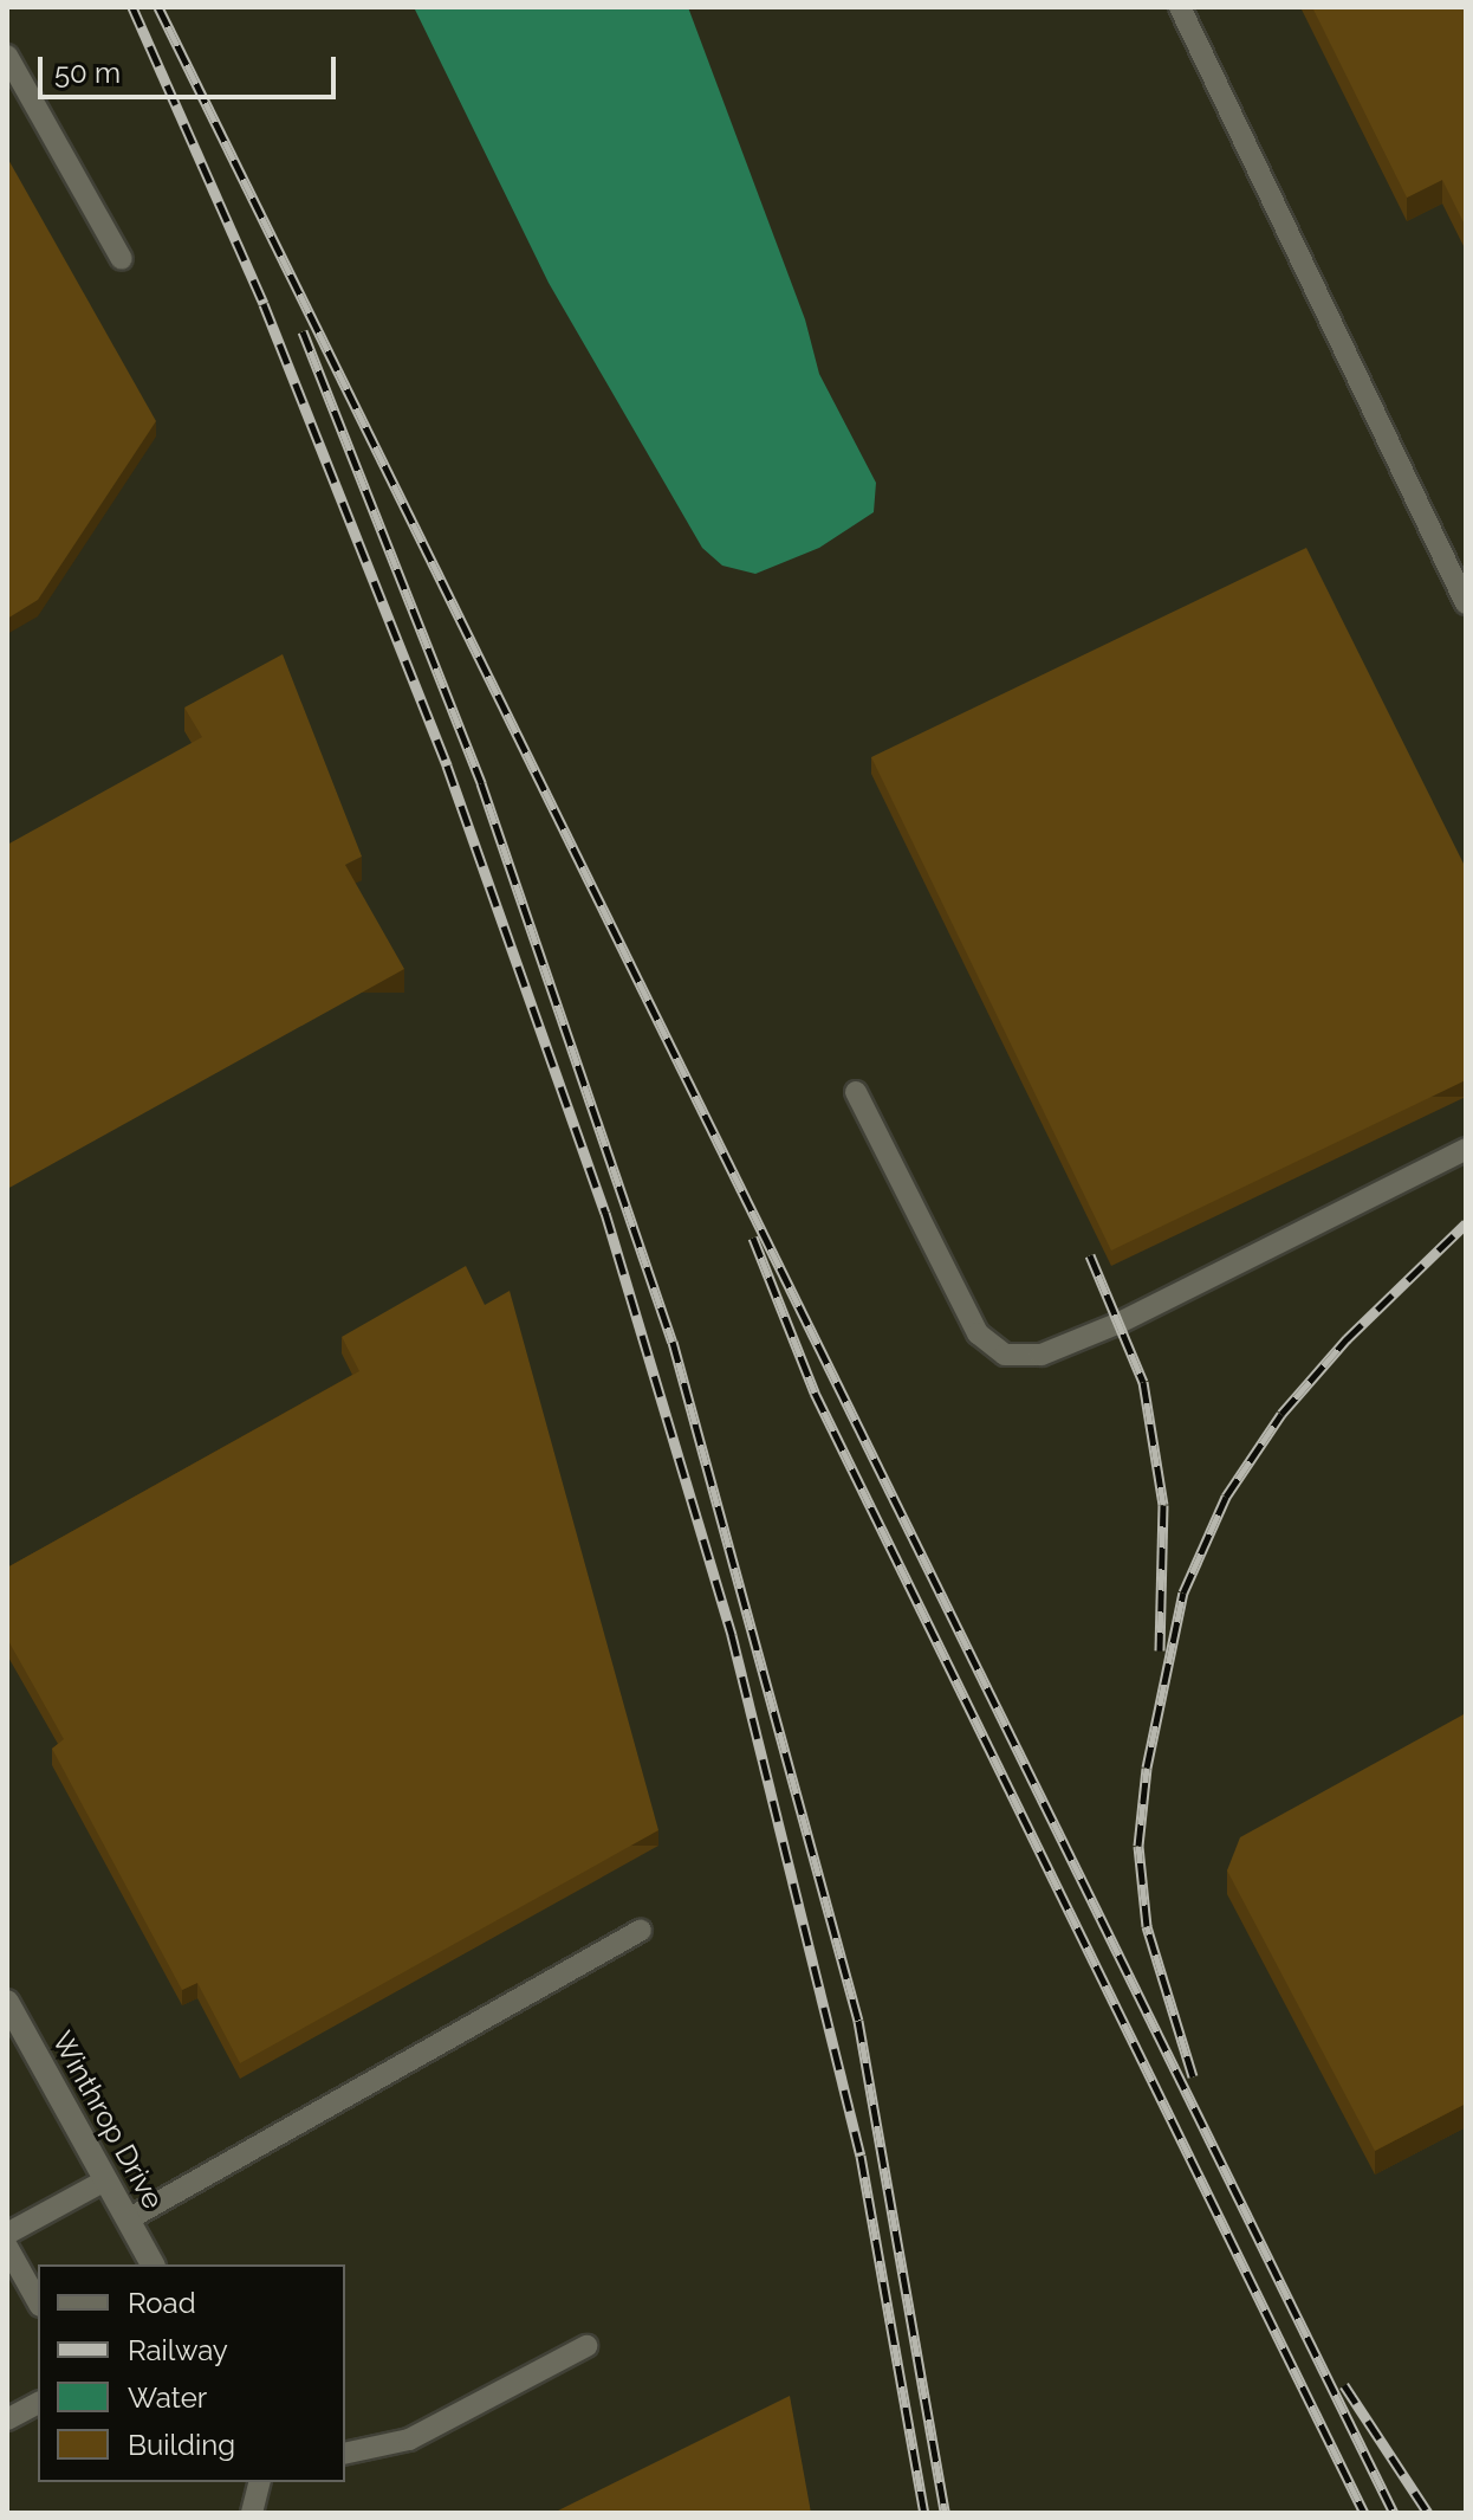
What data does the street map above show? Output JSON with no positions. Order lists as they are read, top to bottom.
{
  "streets": {
    "street": ["Winthrop Drive"]
  },
  "legend": [
    "Road",
    "Railway",
    "Water",
    "Building"
  ],
  "scale_bar": "50 m"
}
